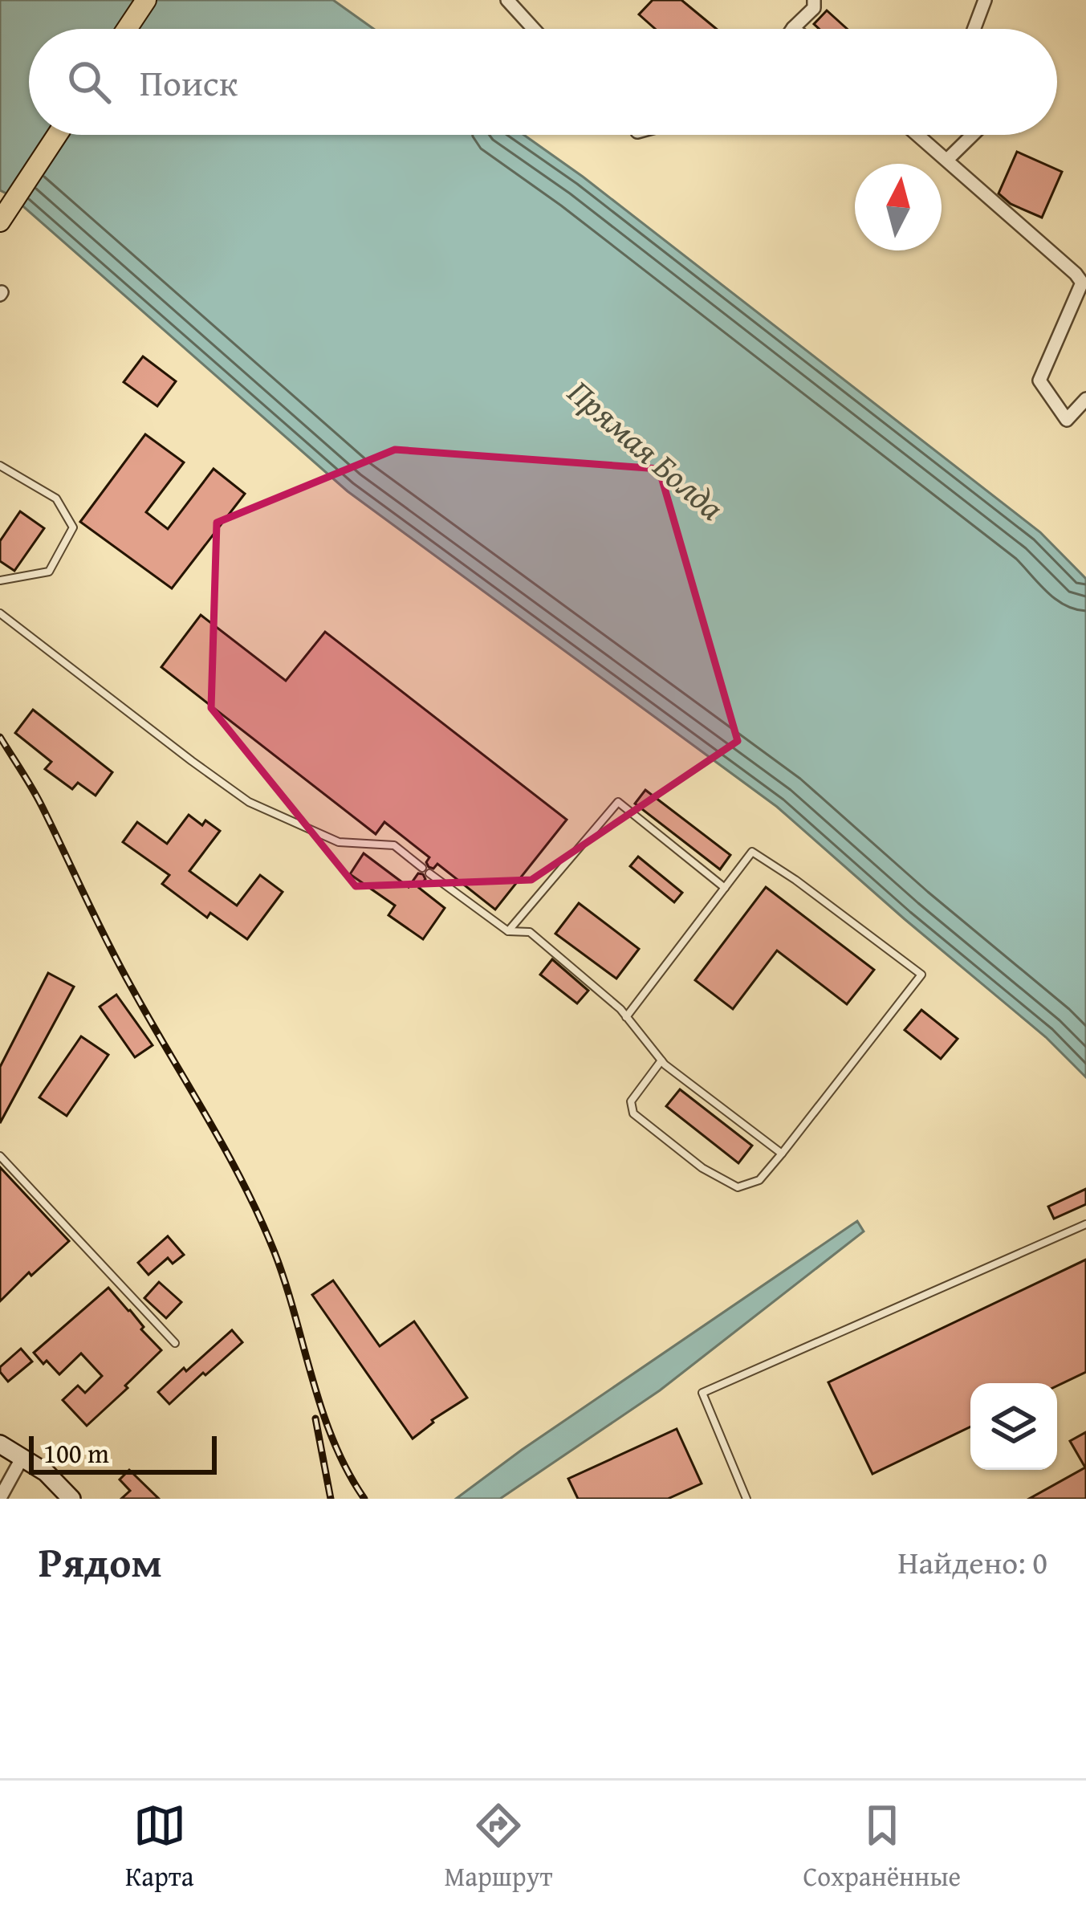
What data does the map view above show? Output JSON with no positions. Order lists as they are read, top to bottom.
{
  "water": ["Прямая Болда"],
  "scale_bar": "100 m",
  "north": "top",
  "page": {
    "search": "Поиск",
    "scale": "100 m",
    "heading": ["Рядом", "Найдено: 0"],
    "nav": ["Карта", "Маршрут", "Сохранённые"]
  }
}
